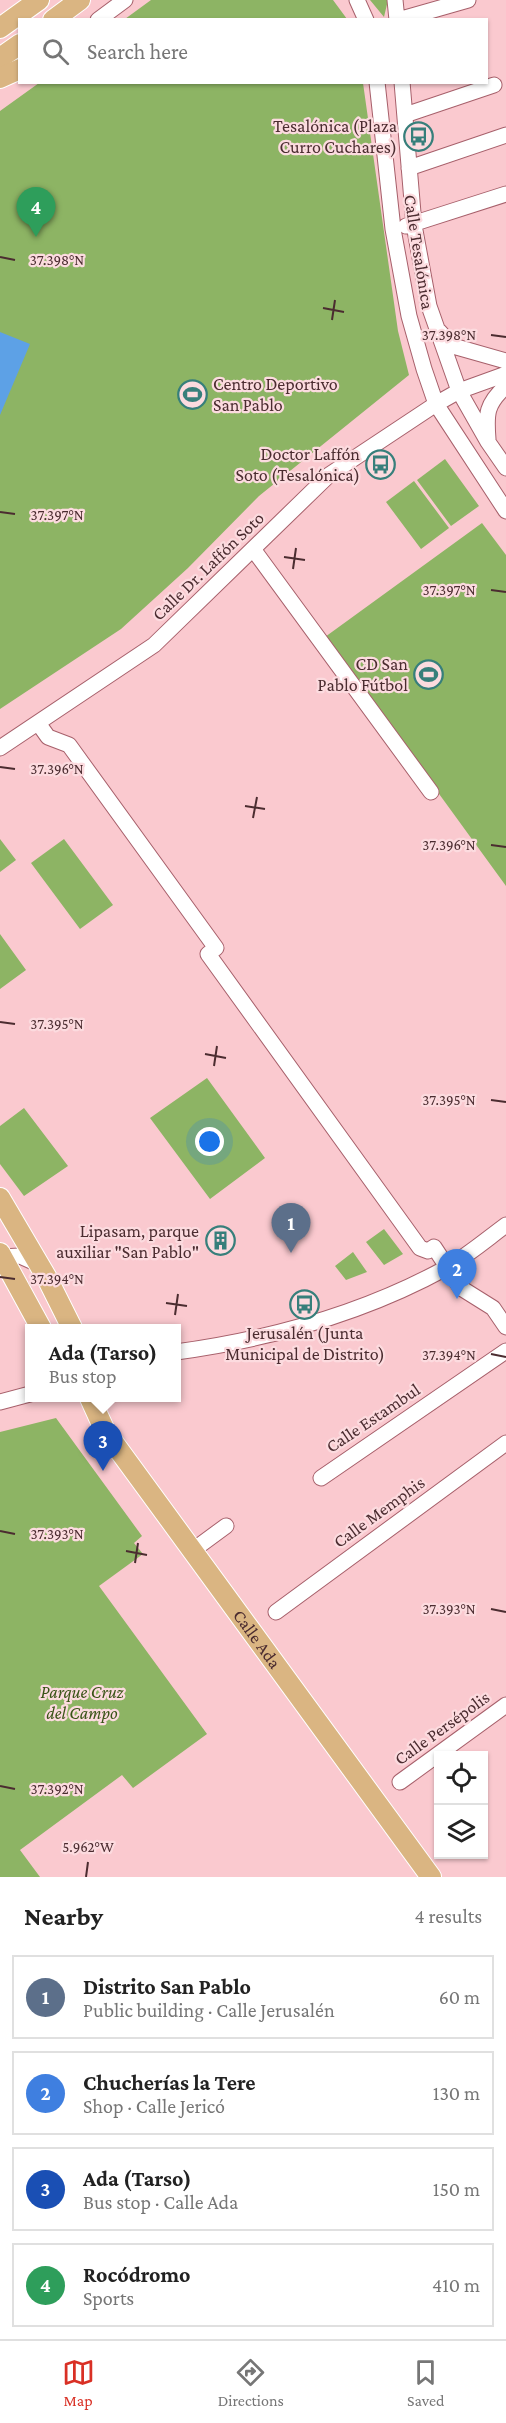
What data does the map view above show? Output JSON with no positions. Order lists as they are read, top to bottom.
{
  "streets": {
    "main road": ["Calle Ada"],
    "street": [
      "Calle Tesalónica",
      "Calle Dr. Laffón Soto",
      "Calle Estambul",
      "Calle Memphis",
      "Calle Persépolis"
    ]
  },
  "crossings": [
    ["Calle Tesalónica", "Calle Dr. Laffón Soto"]
  ],
  "parks": ["Parque Cruz del Campo"],
  "places": {
    "bus stop": ["Tesalónica (Plaza Curro Cuchares)", "Doctor Laffón Soto (Tesalónica)", "Jerusalén (Junta Municipal de Distrito)"],
    "sports": ["Centro Deportivo San Pablo", "CD San Pablo Fútbol"],
    "building": ["Lipasam, parque auxiliar \"San Pablo\""]
  },
  "page": {
    "search": "Search here",
    "pins": [
      "4",
      "1",
      "2",
      "3"
    ],
    "popup": ["Ada (Tarso)", "Bus stop"],
    "heading": ["Nearby", "4 results"],
    "list": [
      {
        "mark": "1",
        "name": "Distrito San Pablo",
        "note": "Public building · Calle Jerusalén",
        "value": "60 m"
      },
      {
        "mark": "2",
        "name": "Chucherías la Tere",
        "note": "Shop · Calle Jericó",
        "value": "130 m"
      },
      {
        "mark": "3",
        "name": "Ada (Tarso)",
        "note": "Bus stop · Calle Ada",
        "value": "150 m"
      },
      {
        "mark": "4",
        "name": "Rocódromo",
        "note": "Sports",
        "value": "410 m"
      }
    ],
    "nav": ["Map", "Directions", "Saved"]
  },
  "coordinates": [
    "37.398°N",
    "37.397°N",
    "37.396°N",
    "37.395°N",
    "37.394°N",
    "37.393°N",
    "37.392°N",
    "5.962°W"
  ]
}
